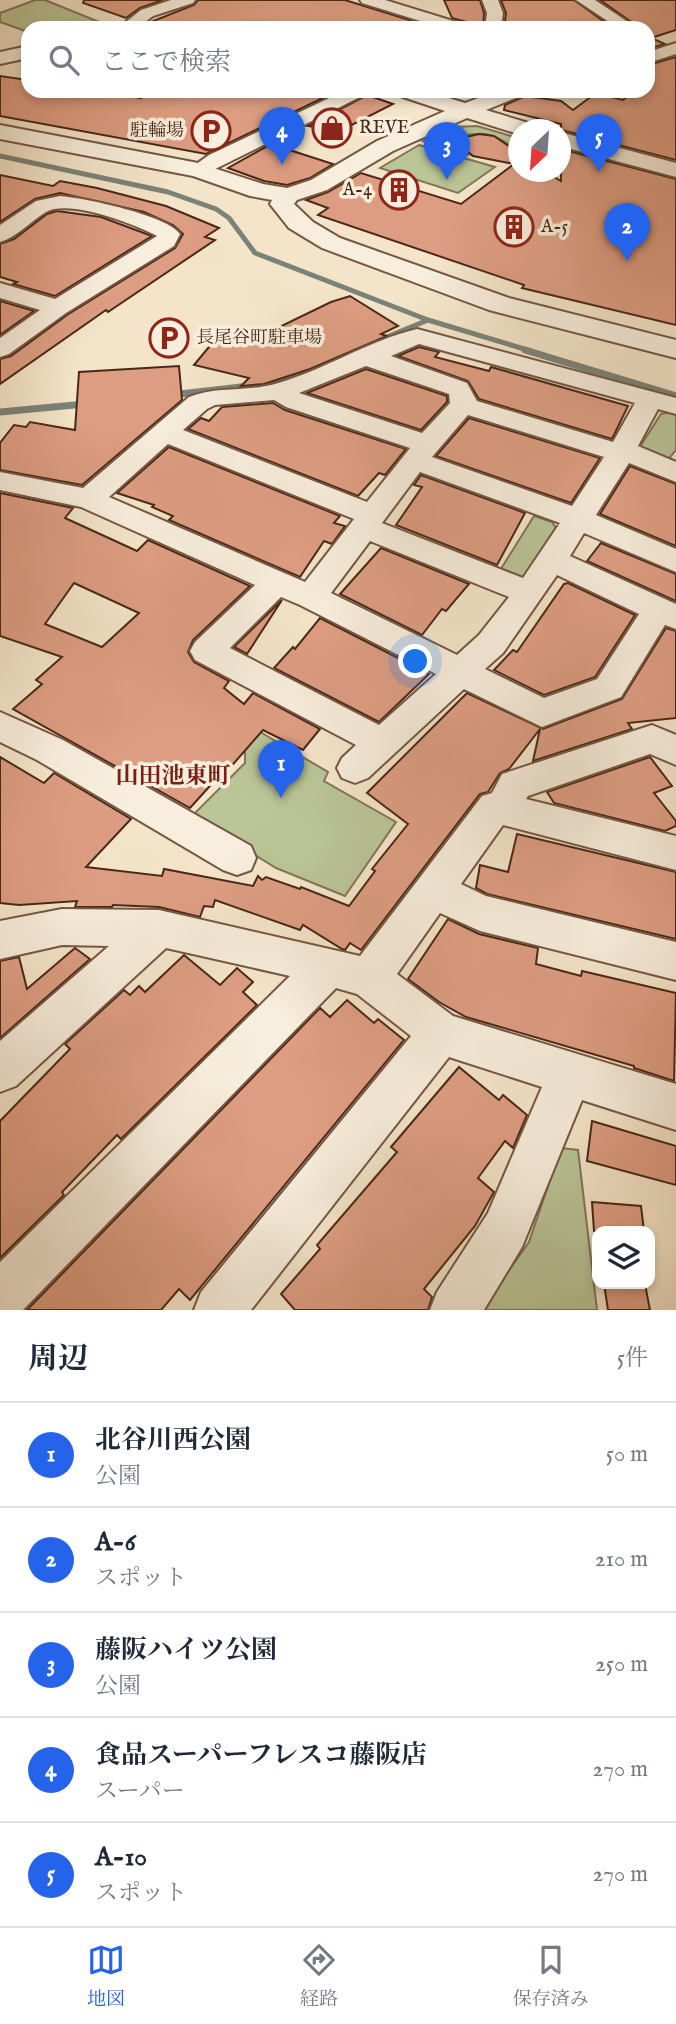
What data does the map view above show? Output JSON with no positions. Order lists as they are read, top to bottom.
{
  "districts": ["山田池東町"],
  "places": {
    "shop": ["REVE"],
    "parking": ["駐輪場", "長尾谷町駐車場"],
    "building": ["A-4", "A-5"]
  },
  "north": "bottom left",
  "page": {
    "search": "ここで検索",
    "pins": [
      "4",
      "5",
      "3",
      "2",
      "1"
    ],
    "heading": ["周辺", "5件"],
    "list": [
      {
        "mark": "1",
        "name": "北谷川西公園",
        "note": "公園",
        "value": "50 m"
      },
      {
        "mark": "2",
        "name": "A-6",
        "note": "スポット",
        "value": "210 m"
      },
      {
        "mark": "3",
        "name": "藤阪ハイツ公園",
        "note": "公園",
        "value": "250 m"
      },
      {
        "mark": "4",
        "name": "食品スーパーフレスコ藤阪店",
        "note": "スーパー",
        "value": "270 m"
      },
      {
        "mark": "5",
        "name": "A-10",
        "note": "スポット",
        "value": "270 m"
      }
    ],
    "nav": ["地図", "経路", "保存済み"]
  }
}
